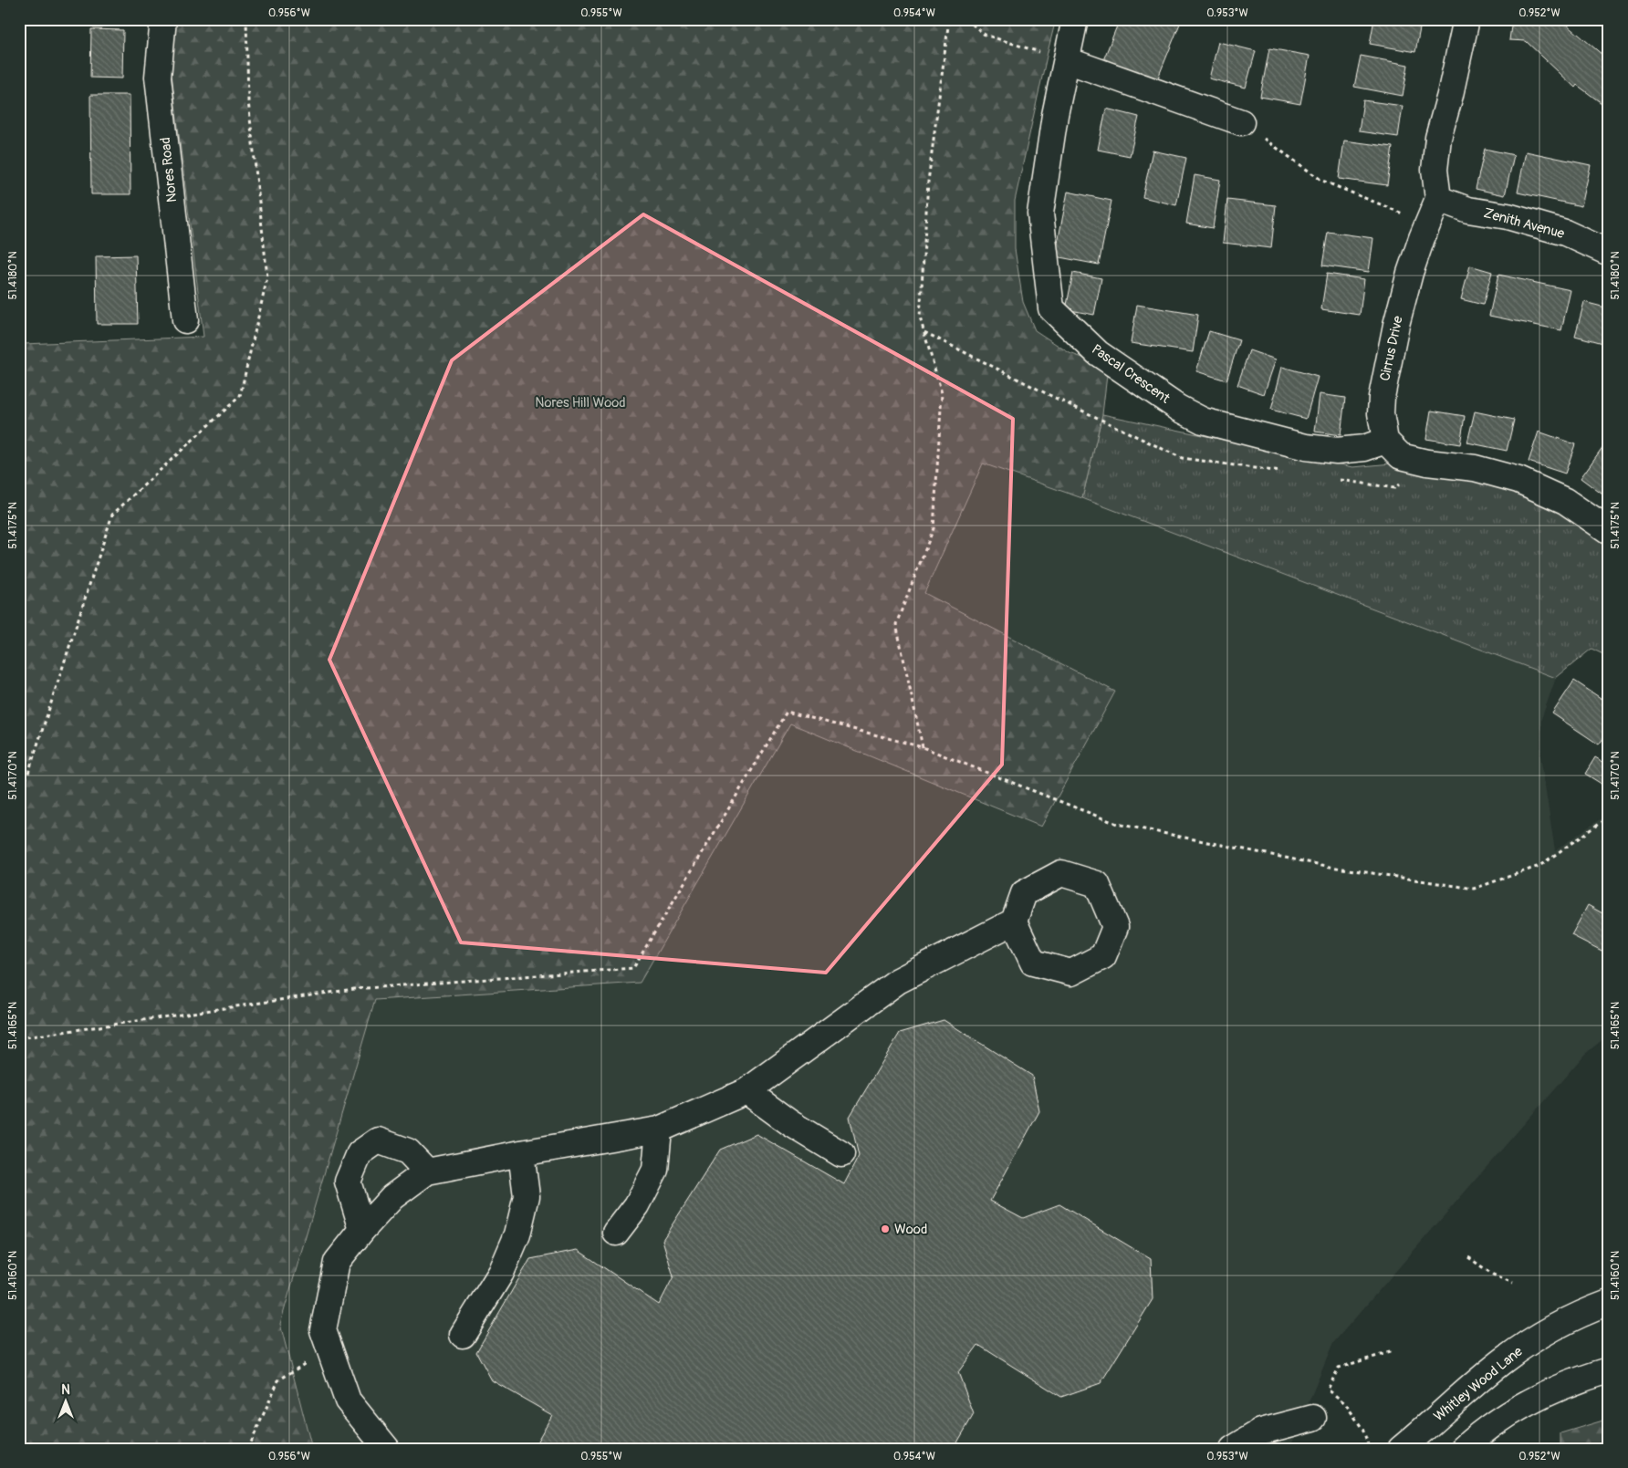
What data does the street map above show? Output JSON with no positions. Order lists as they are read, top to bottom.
{
  "streets": {
    "street": [
      "Nores Road",
      "Zenith Avenue",
      "Cirrus Drive",
      "Pascal Crescent",
      "Whitley Wood Lane"
    ]
  },
  "crossings": [
    ["Zenith Avenue", "Cirrus Drive"],
    ["Cirrus Drive", "Pascal Crescent"]
  ],
  "parks": ["Nores Hill Wood"],
  "places": ["Wood"],
  "north": "top",
  "coordinates": [
    "0.956°W",
    "0.955°W",
    "0.954°W",
    "0.953°W",
    "0.952°W",
    "51.4180°N",
    "51.4175°N",
    "51.4170°N",
    "51.4165°N",
    "51.4160°N"
  ]
}
